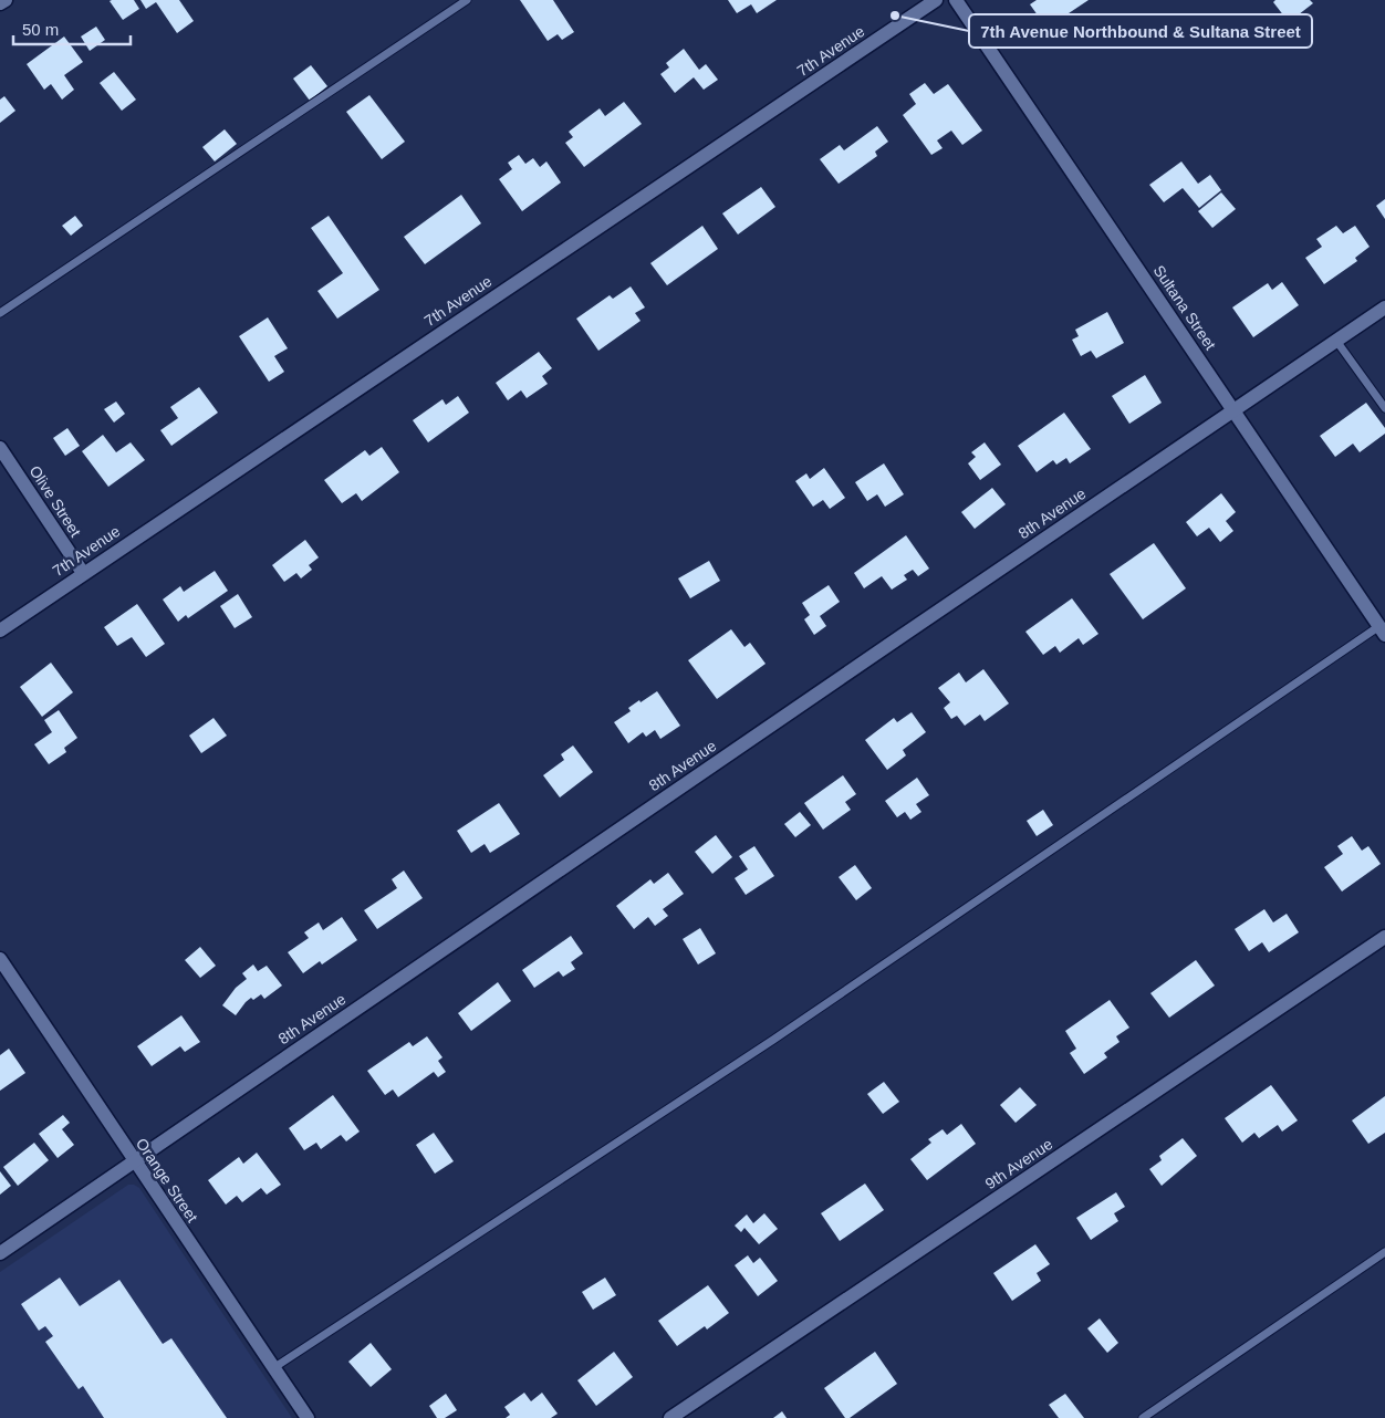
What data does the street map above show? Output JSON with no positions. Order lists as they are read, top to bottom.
{
  "streets": {
    "street": [
      "7th Avenue",
      "Sultana Street",
      "Olive Street",
      "8th Avenue",
      "9th Avenue",
      "Orange Street"
    ]
  },
  "crossings": [
    ["7th Avenue", "Olive Street"],
    ["Sultana Street", "8th Avenue"],
    ["8th Avenue", "Orange Street"]
  ],
  "places": ["7th Avenue Northbound & Sultana Street"],
  "scale_bar": "50 m"
}
